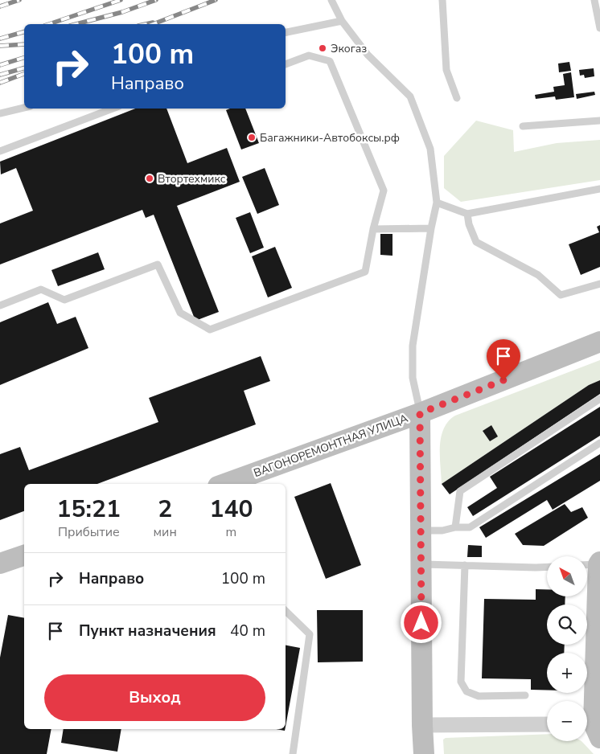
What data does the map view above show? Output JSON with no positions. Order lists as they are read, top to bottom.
{
  "streets": {
    "street": ["ВАГОНОРЕМОНТНАЯ УЛИЦА"]
  },
  "places": ["Экогаз", "Багажники-Автобоксы.рф", "Втортехмикс"],
  "north": "top left",
  "page": {
    "turn": ["100 m", "Направо"],
    "eta": [
      "15:21",
      "Прибытие",
      "2",
      "мин",
      "140",
      "m"
    ],
    "list": [
      {
        "name": "Направо",
        "value": "100 m"
      },
      {
        "name": "Пункт назначения",
        "value": "40 m"
      }
    ],
    "map_buttons": ["+", "−"],
    "buttons": "Выход"
  }
}
